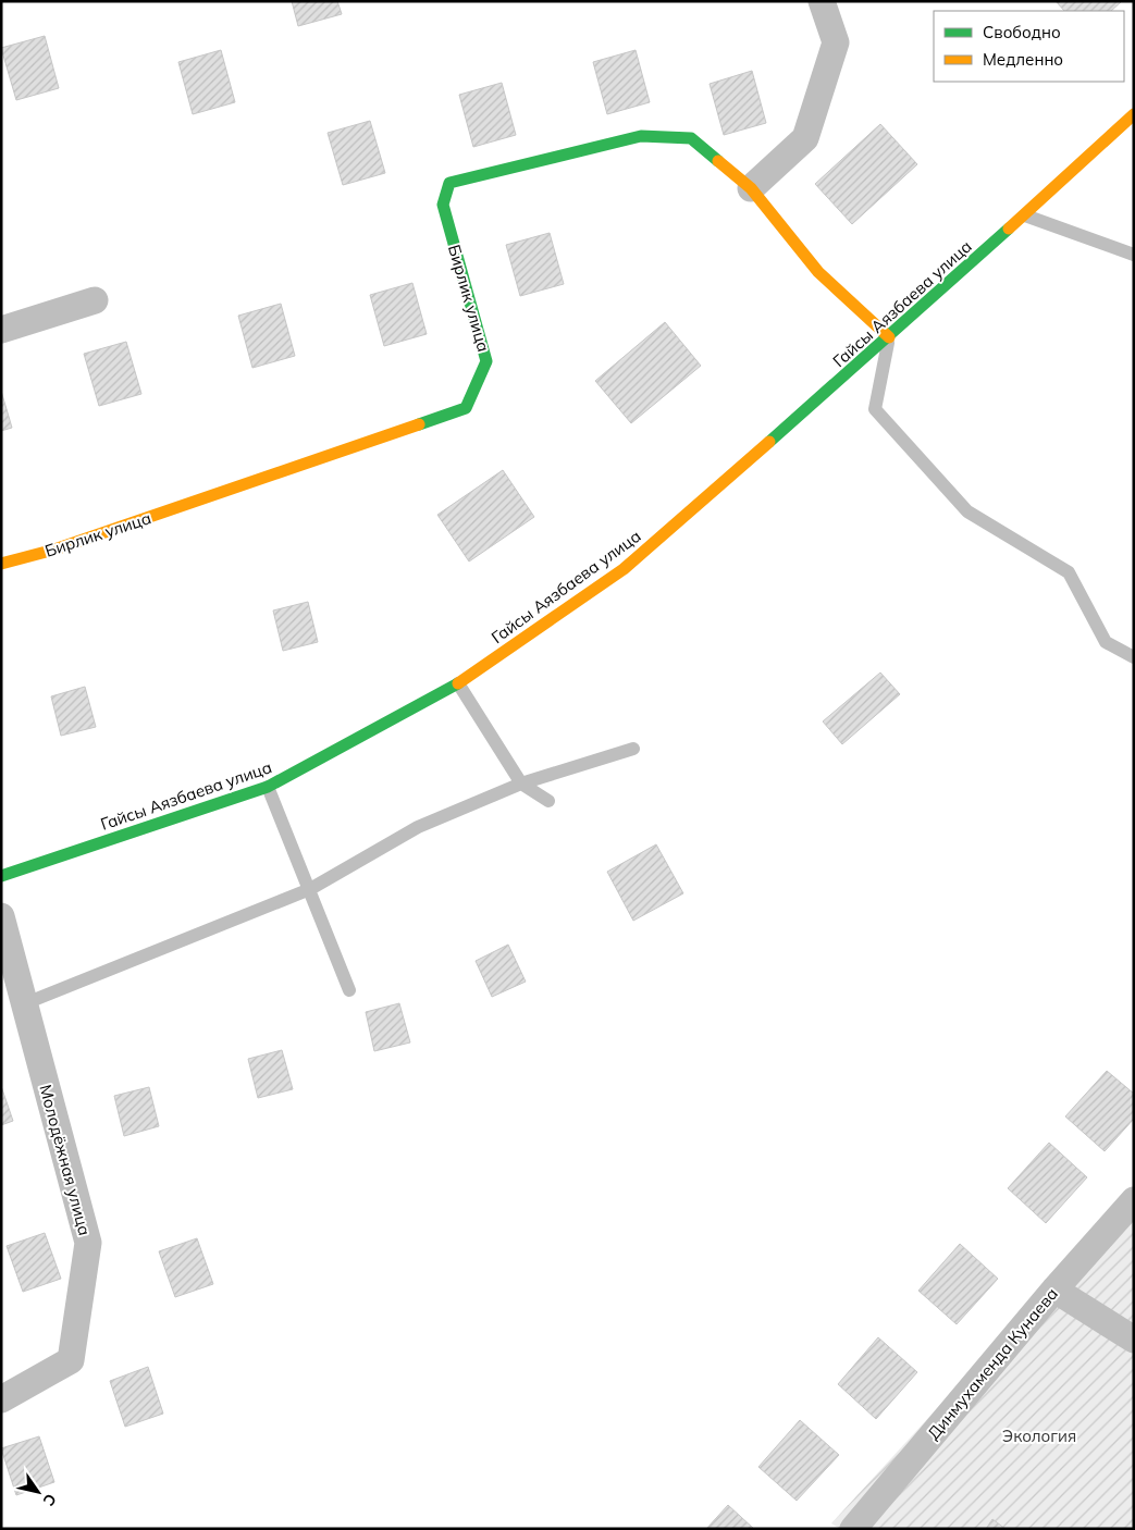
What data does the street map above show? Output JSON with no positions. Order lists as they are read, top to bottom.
{
  "streets": {
    "main road": ["Бирлик улица", "Гайсы Аязбаева улица"],
    "street": ["Молодёжная улица", "Динмухаменда Кунаева"]
  },
  "crossings": [
    ["Бирлик улица", "Гайсы Аязбаева улица"]
  ],
  "parks": ["Экология"],
  "legend": ["Свободно", "Медленно"],
  "north": "bottom right"
}
